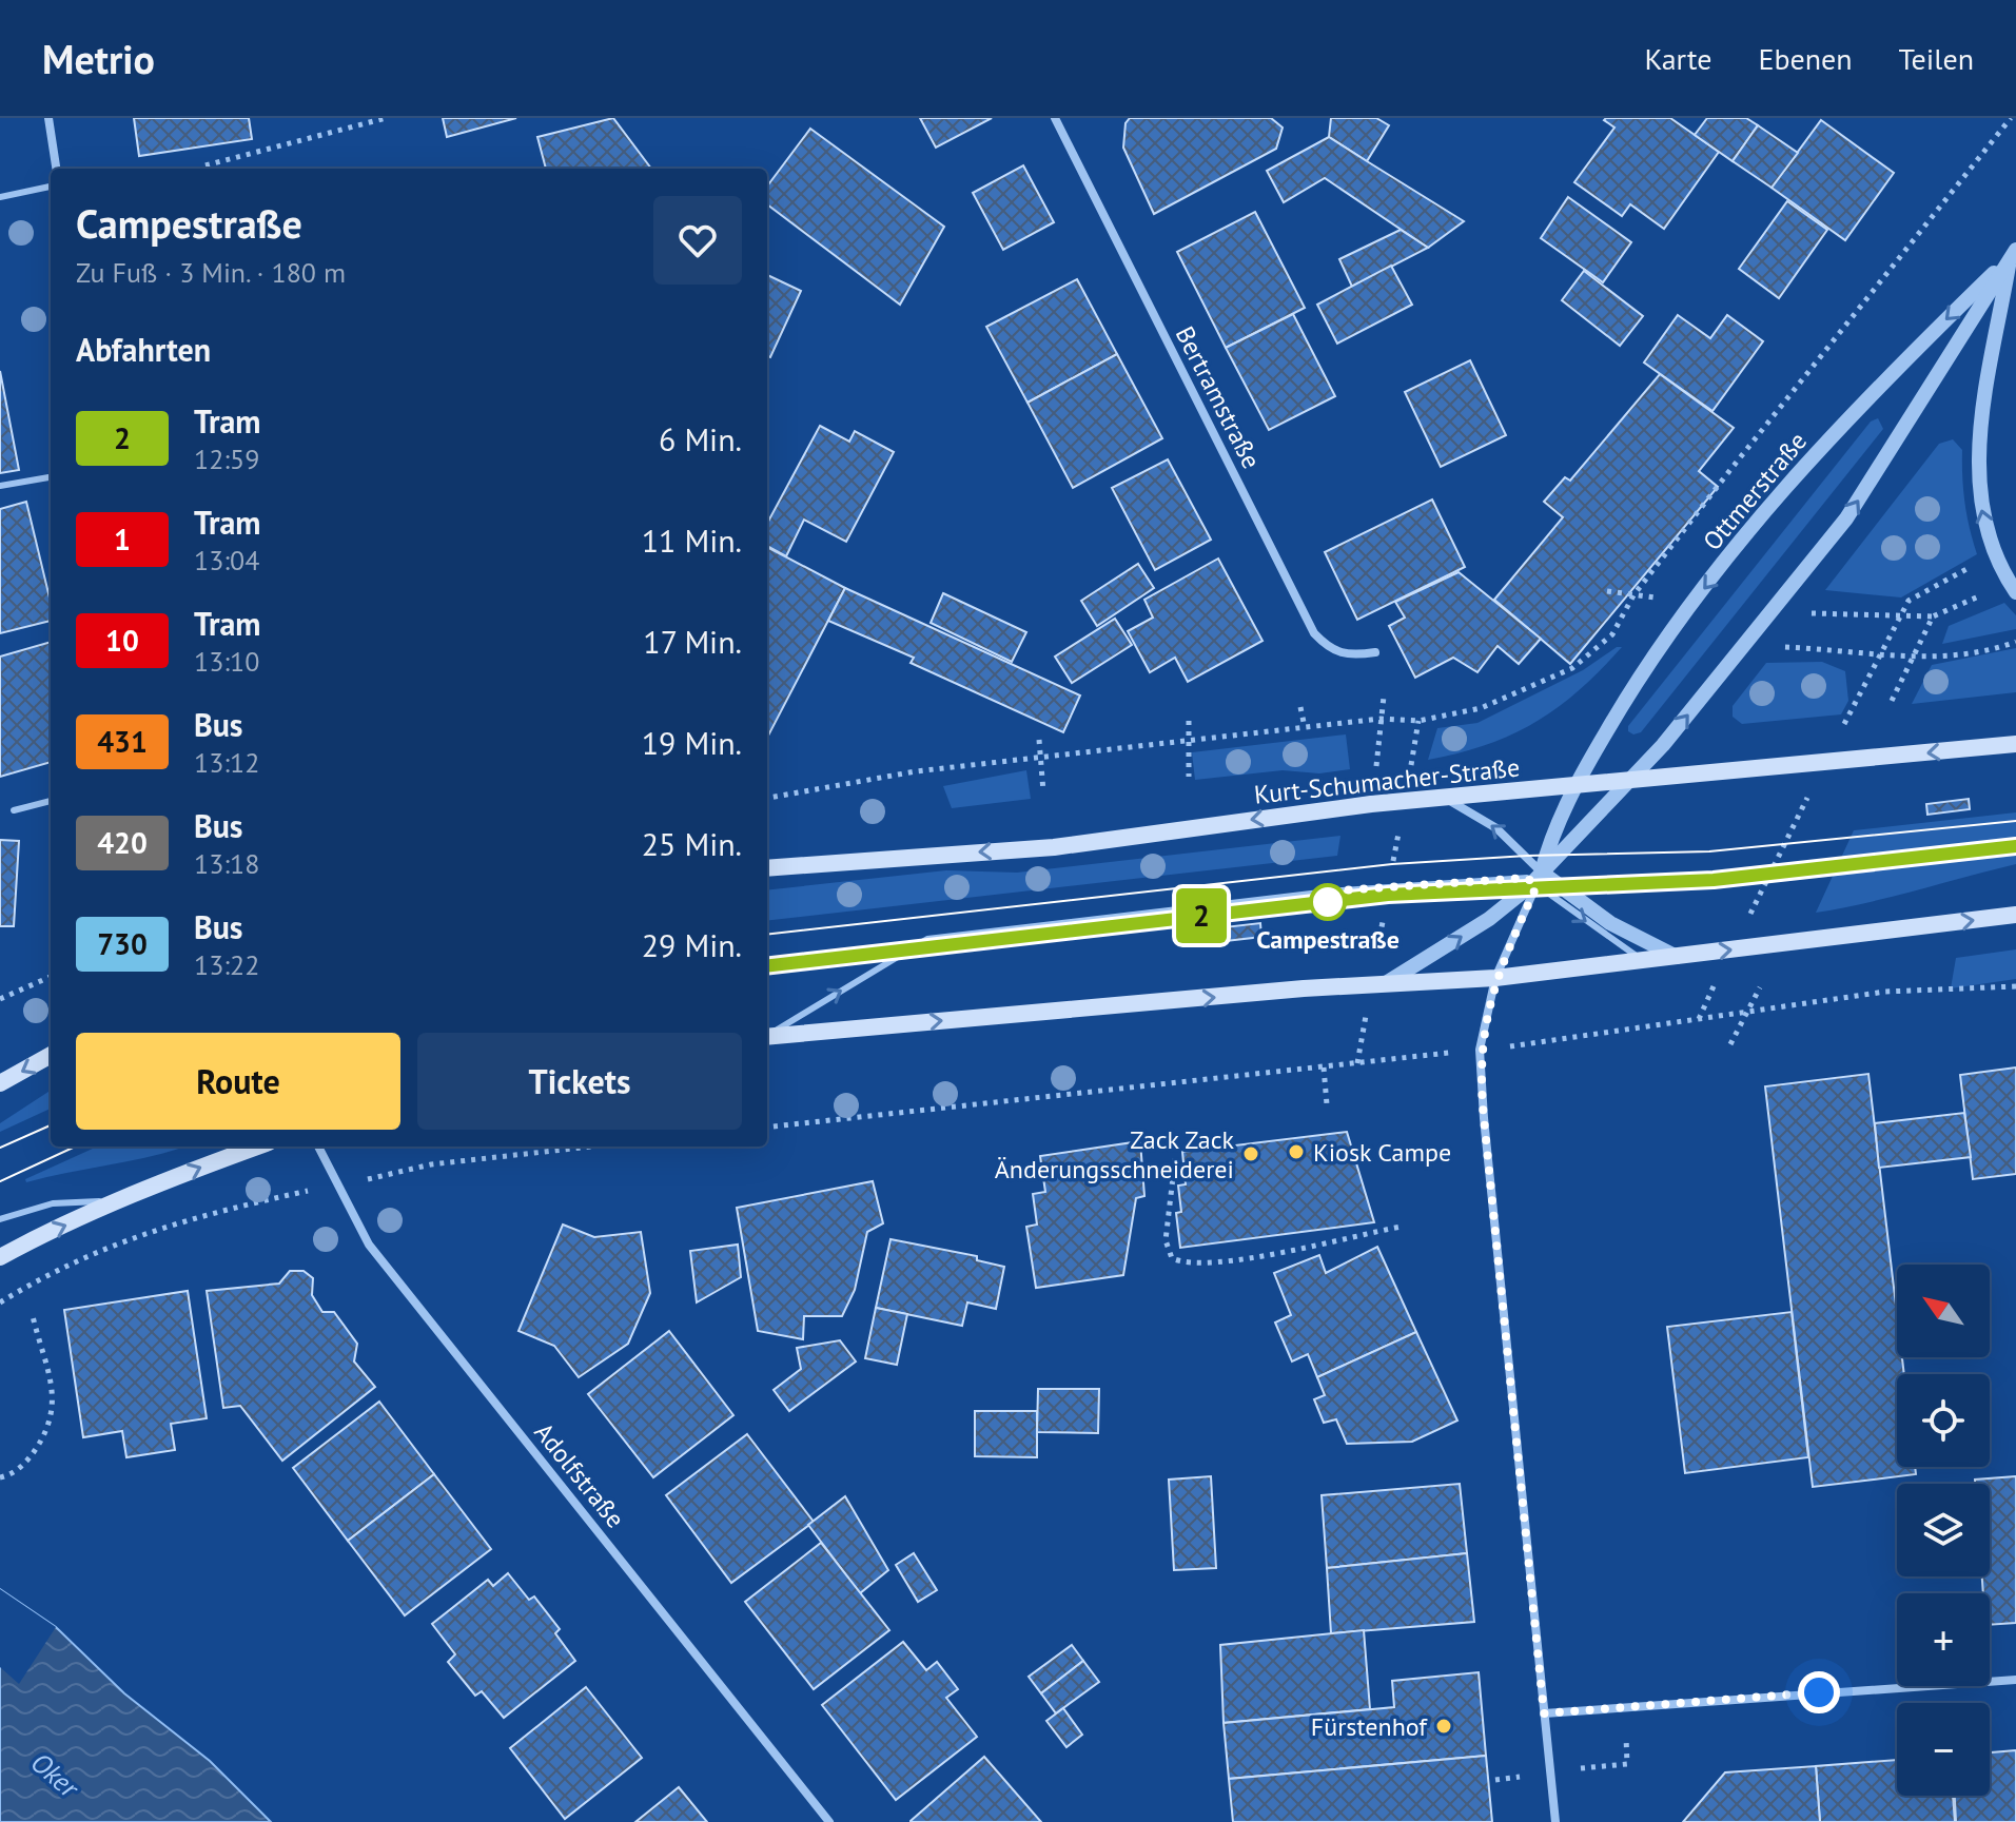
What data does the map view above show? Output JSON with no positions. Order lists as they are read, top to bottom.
{
  "streets": {
    "main road": ["Kurt-Schumacher-Straße"],
    "street": ["Bertramstraße", "Ottmerstraße", "Adolfstraße"]
  },
  "crossings": [
    ["Ottmerstraße", "Kurt-Schumacher-Straße"]
  ],
  "one_way": ["Kurt-Schumacher-Straße"],
  "water": ["Oker"],
  "places": [
    "Campestraße",
    "Kiosk Campe",
    "Zack Zack Änderungsschneiderei",
    "Fürstenhof"
  ],
  "lines": ["tram line 2"],
  "north": "top left",
  "page": {
    "header": "Metrio",
    "nav": ["Karte", "Ebenen", "Teilen"],
    "on_map": "2",
    "heading": [
      ["Campestraße", "Zu Fuß · 3 Min. · 180 m"],
      "Abfahrten"
    ],
    "list": [
      {
        "mark": "2",
        "name": "Tram",
        "note": "12:59",
        "value": "6 Min."
      },
      {
        "mark": "1",
        "name": "Tram",
        "note": "13:04",
        "value": "11 Min."
      },
      {
        "mark": "10",
        "name": "Tram",
        "note": "13:10",
        "value": "17 Min."
      },
      {
        "mark": "431",
        "name": "Bus",
        "note": "13:12",
        "value": "19 Min."
      },
      {
        "mark": "420",
        "name": "Bus",
        "note": "13:18",
        "value": "25 Min."
      },
      {
        "mark": "730",
        "name": "Bus",
        "note": "13:22",
        "value": "29 Min."
      }
    ],
    "buttons": ["Route", "Tickets"],
    "map_buttons": ["+", "−"]
  }
}
